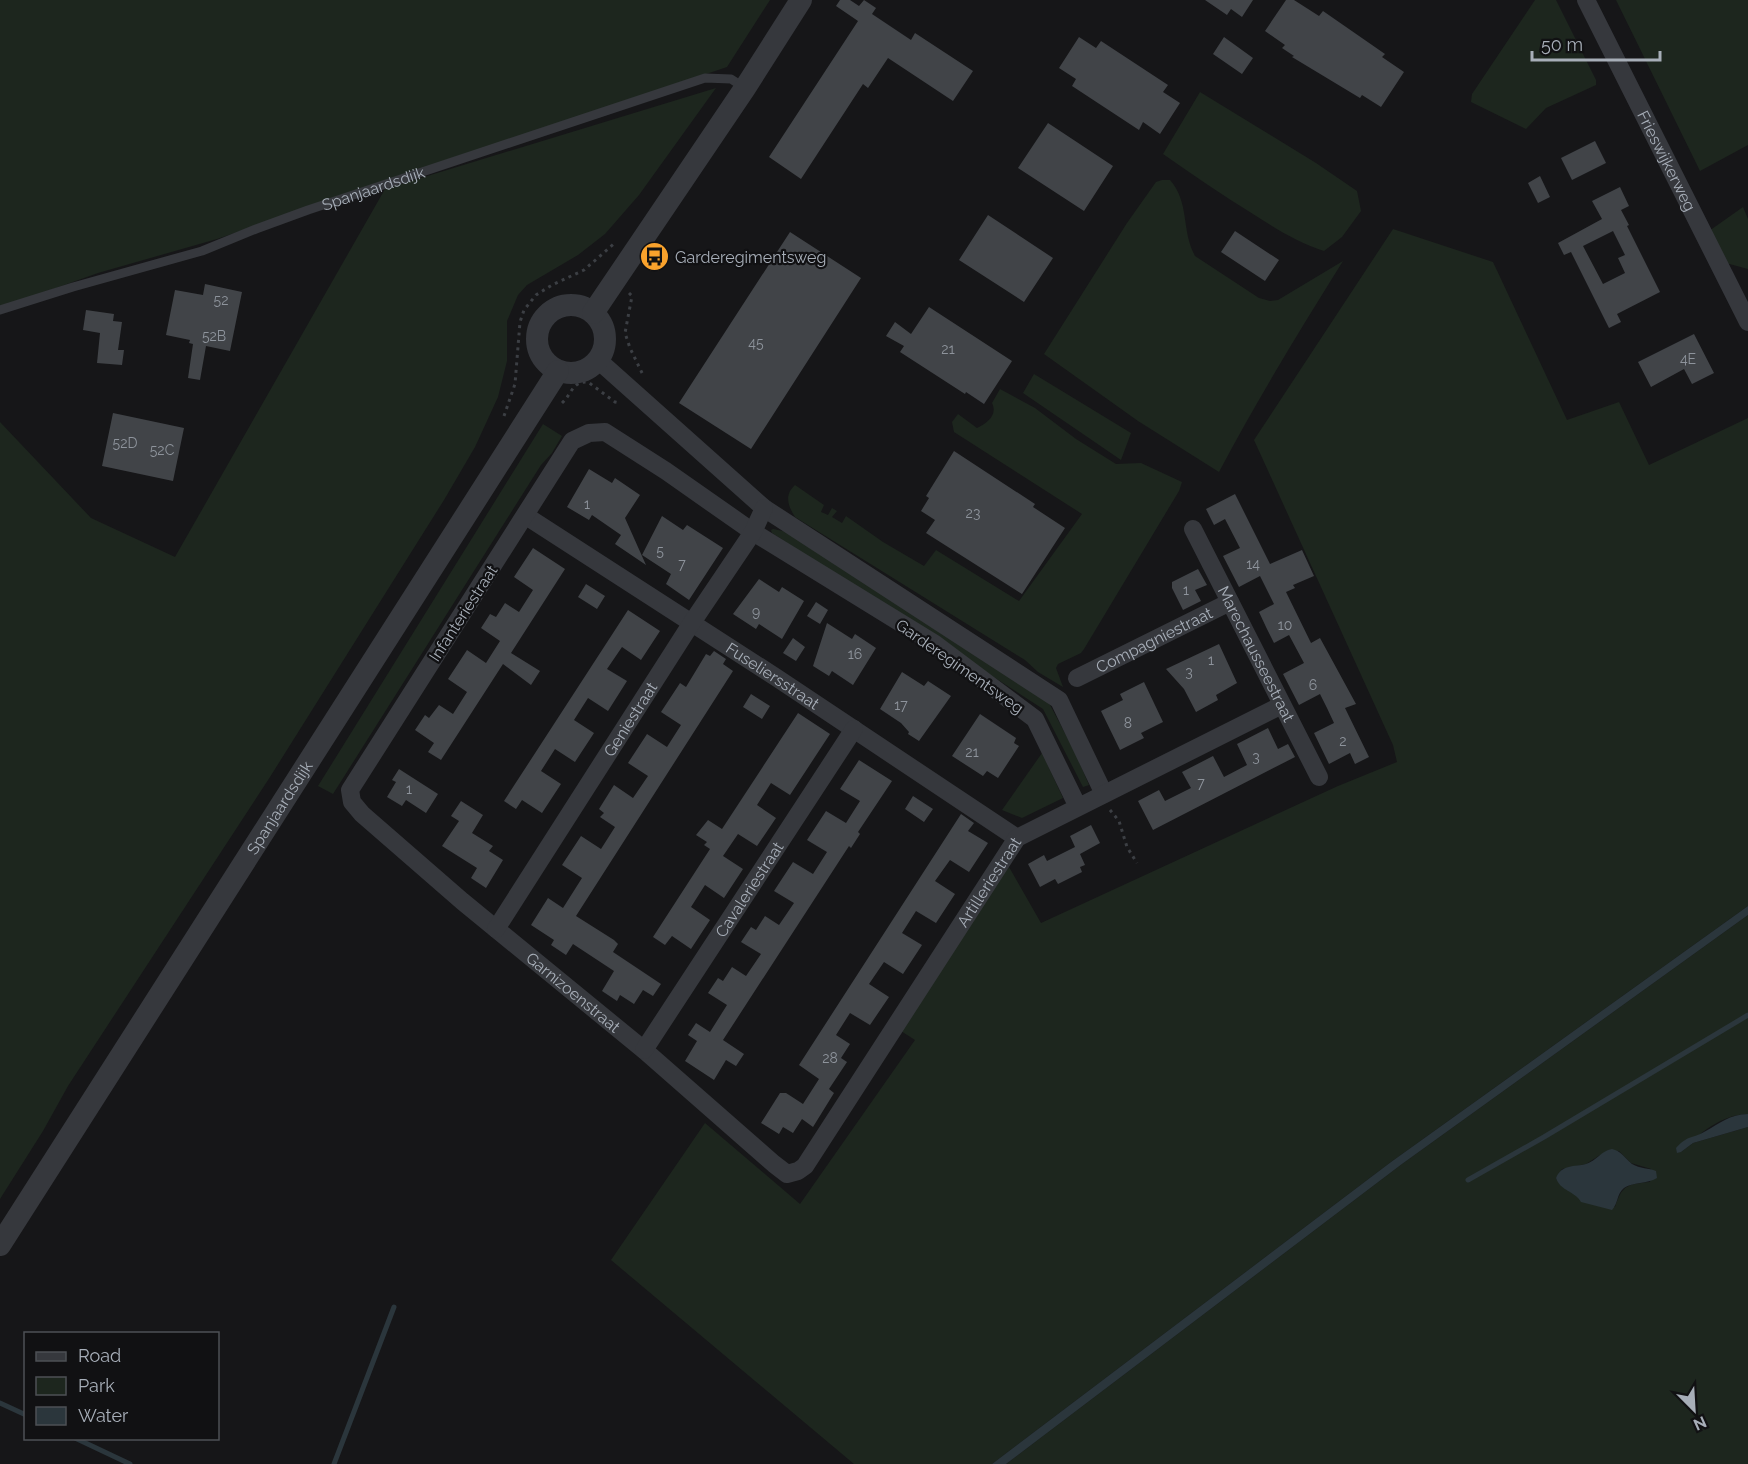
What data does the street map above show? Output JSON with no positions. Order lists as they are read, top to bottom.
{
  "streets": {
    "street": [
      "Frieswijkerweg",
      "Spanjaardsdijk",
      "Infanteriestraat",
      "Compagniestraat",
      "Marechausseestraat",
      "Garderegimentsweg",
      "Fuseliersstraat",
      "Geniestraat",
      "Artilleriestraat",
      "Cavaleriestraat",
      "Garnizoenstraat"
    ]
  },
  "crossings": [
    ["Spanjaardsdijk", "Garderegimentsweg"],
    ["Infanteriestraat", "Garderegimentsweg"],
    ["Infanteriestraat", "Fuseliersstraat"],
    ["Infanteriestraat", "Garnizoenstraat"],
    ["Compagniestraat", "Marechausseestraat"],
    ["Marechausseestraat", "Artilleriestraat"],
    ["Garderegimentsweg", "Geniestraat"],
    ["Garderegimentsweg", "Artilleriestraat"],
    ["Fuseliersstraat", "Geniestraat"],
    ["Fuseliersstraat", "Artilleriestraat"],
    ["Fuseliersstraat", "Cavaleriestraat"],
    ["Geniestraat", "Garnizoenstraat"],
    ["Artilleriestraat", "Garnizoenstraat"],
    ["Cavaleriestraat", "Garnizoenstraat"]
  ],
  "places": {
    "bus stop": ["Garderegimentsweg"]
  },
  "house_numbers": [
    "52",
    "52B",
    "45",
    "21",
    "4E",
    "52D",
    "52C",
    "1",
    "23",
    "5",
    "7",
    "14",
    "1",
    "9",
    "10",
    "16",
    "1",
    "3",
    "6",
    "17",
    "8",
    "2",
    "21",
    "3",
    "7",
    "1",
    "28"
  ],
  "legend": ["Road", "Park", "Water"],
  "scale_bar": "50 m",
  "north": "bottom right"
}
